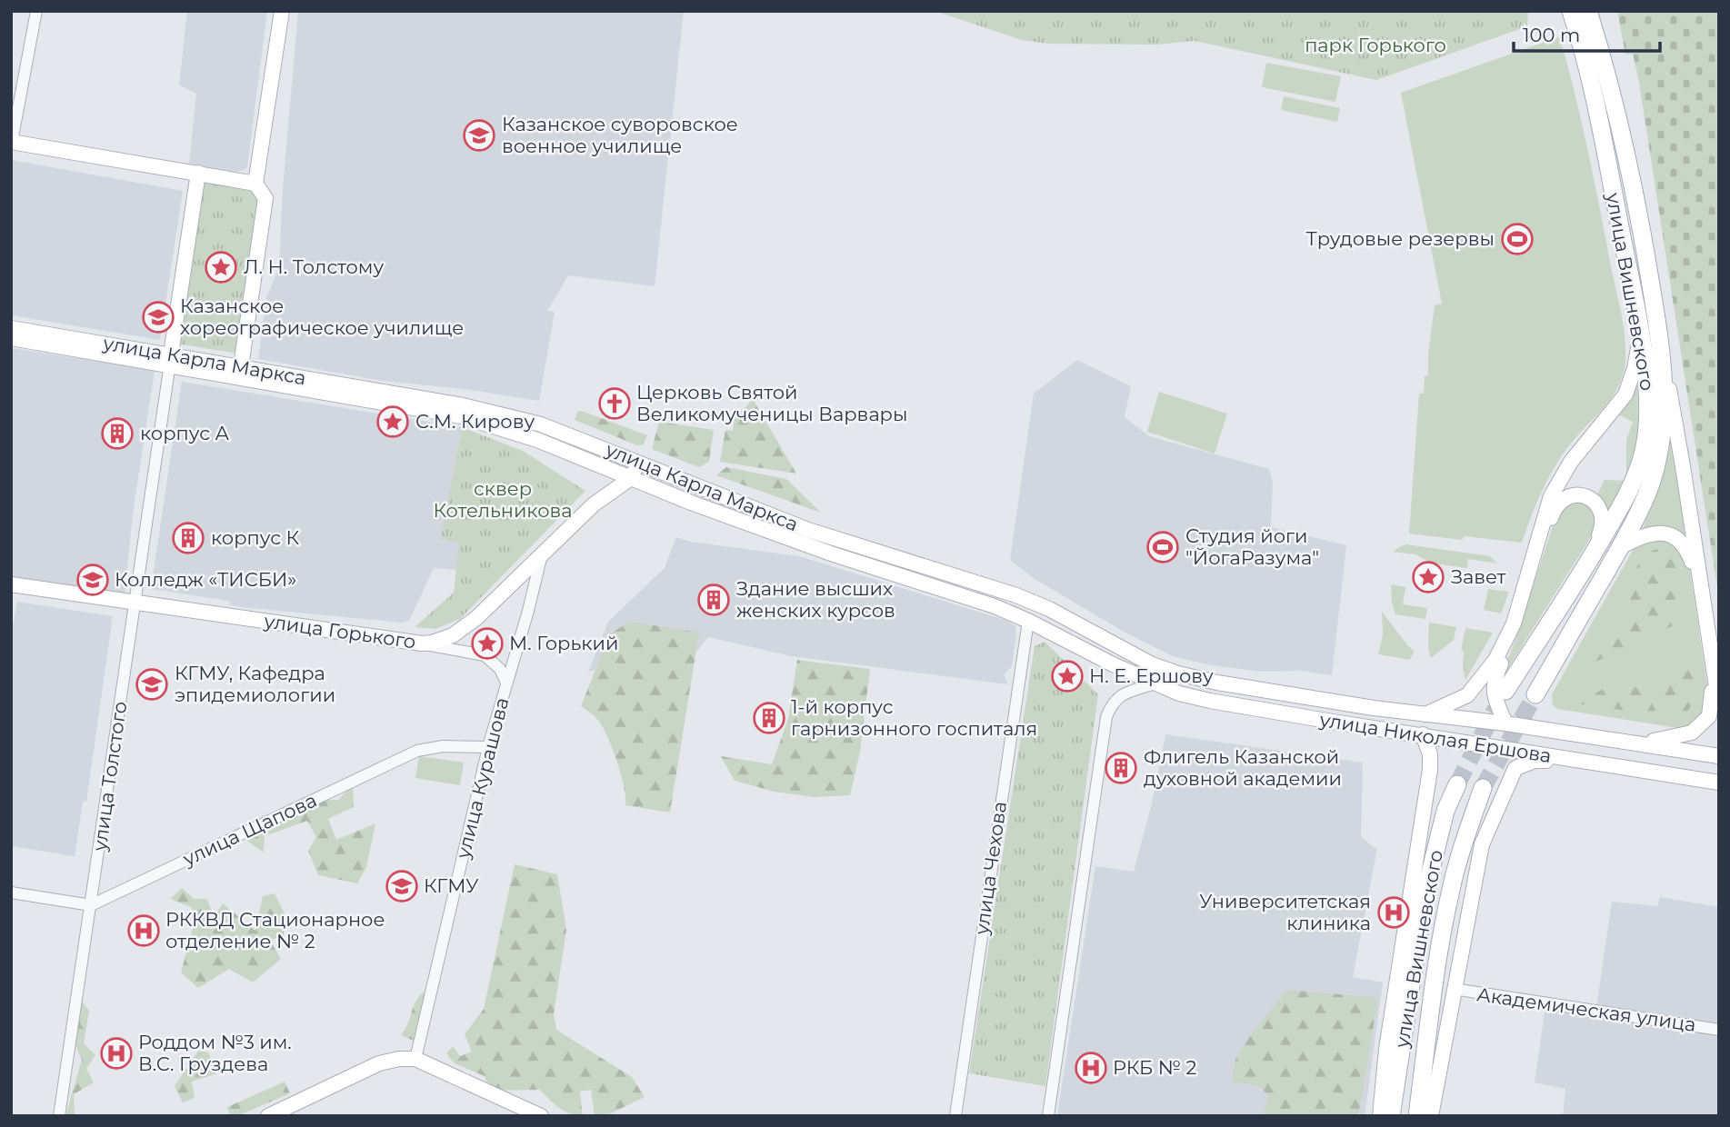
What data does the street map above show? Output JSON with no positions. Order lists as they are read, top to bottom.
{
  "streets": {
    "main road": [
      "улица Вишневского",
      "улица Карла Маркса",
      "улица Горького",
      "улица Николая Ершова",
      "улица Толстого"
    ],
    "street": [
      "улица Курашова",
      "улица Щапова",
      "улица Чехова",
      "Академическая улица"
    ]
  },
  "crossings": [
    ["улица Карла Маркса", "улица Горького"],
    ["улица Карла Маркса", "улица Николая Ершова"],
    ["улица Карла Маркса", "улица Толстого"],
    ["улица Карла Маркса", "улица Чехова"],
    ["улица Горького", "улица Толстого"],
    ["улица Горького", "улица Курашова"],
    ["улица Толстого", "улица Щапова"],
    ["улица Курашова", "улица Щапова"]
  ],
  "parks": ["парк Горького", "сквер Котельникова"],
  "places": {
    "school or university": [
      "Казанское суворовское военное училище",
      "Казанское хореографическое училище",
      "Колледж «ТИСБИ»",
      "КГМУ, Кафедра эпидемиологии",
      "КГМУ"
    ],
    "sports": ["Трудовые резервы", "Студия йоги \"ЙогаРазума\""],
    "place": [
      "Л. Н. Толстому",
      "С.М. Кирову",
      "Завет",
      "М. Горький",
      "Н. Е. Ершову"
    ],
    "church": ["Церковь Святой Великомученицы Варвары"],
    "building": [
      "корпус А",
      "корпус К",
      "Здание высших женских курсов",
      "1-й корпус гарнизонного госпиталя",
      "Флигель Казанской духовной академии"
    ],
    "hospital": [
      "Университетская клиника",
      "РККВД Стационарное отделение № 2",
      "Роддом №3 им. В.С. Груздева",
      "РКБ № 2"
    ]
  },
  "scale_bar": "100 m"
}
